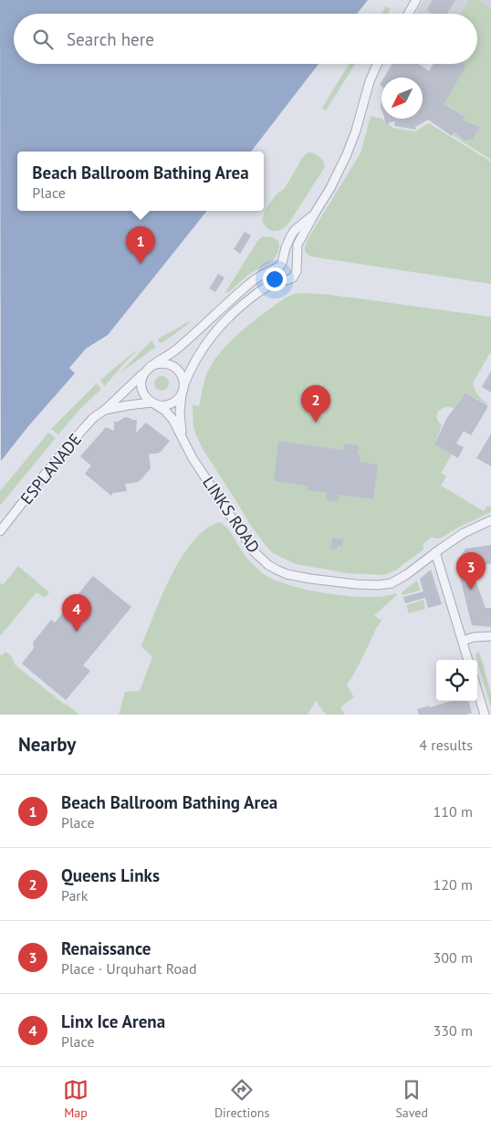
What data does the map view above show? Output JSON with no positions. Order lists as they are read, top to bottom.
{
  "streets": {
    "street": ["ESPLANADE", "LINKS ROAD"]
  },
  "crossings": [
    ["ESPLANADE", "LINKS ROAD"]
  ],
  "north": "bottom left",
  "page": {
    "search": "Search here",
    "popup": ["Beach Ballroom Bathing Area", "Place"],
    "pins": [
      "1",
      "2",
      "3",
      "4"
    ],
    "heading": ["Nearby", "4 results"],
    "list": [
      {
        "mark": "1",
        "name": "Beach Ballroom Bathing Area",
        "note": "Place",
        "value": "110 m"
      },
      {
        "mark": "2",
        "name": "Queens Links",
        "note": "Park",
        "value": "120 m"
      },
      {
        "mark": "3",
        "name": "Renaissance",
        "note": "Place · Urquhart Road",
        "value": "300 m"
      },
      {
        "mark": "4",
        "name": "Linx Ice Arena",
        "note": "Place",
        "value": "330 m"
      }
    ],
    "nav": ["Map", "Directions", "Saved"]
  }
}
